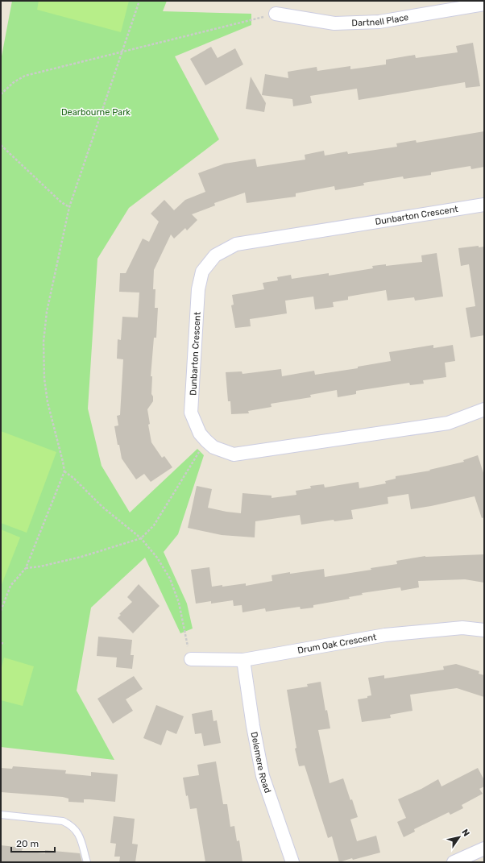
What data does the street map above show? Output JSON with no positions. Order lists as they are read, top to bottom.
{
  "streets": {
    "street": [
      "Dartnell Place",
      "Dunbarton Crescent",
      "Drum Oak Crescent",
      "Delemere Road"
    ]
  },
  "crossings": [
    ["Drum Oak Crescent", "Delemere Road"]
  ],
  "parks": ["Dearbourne Park"],
  "scale_bar": "20 m",
  "north": "top right"
}
